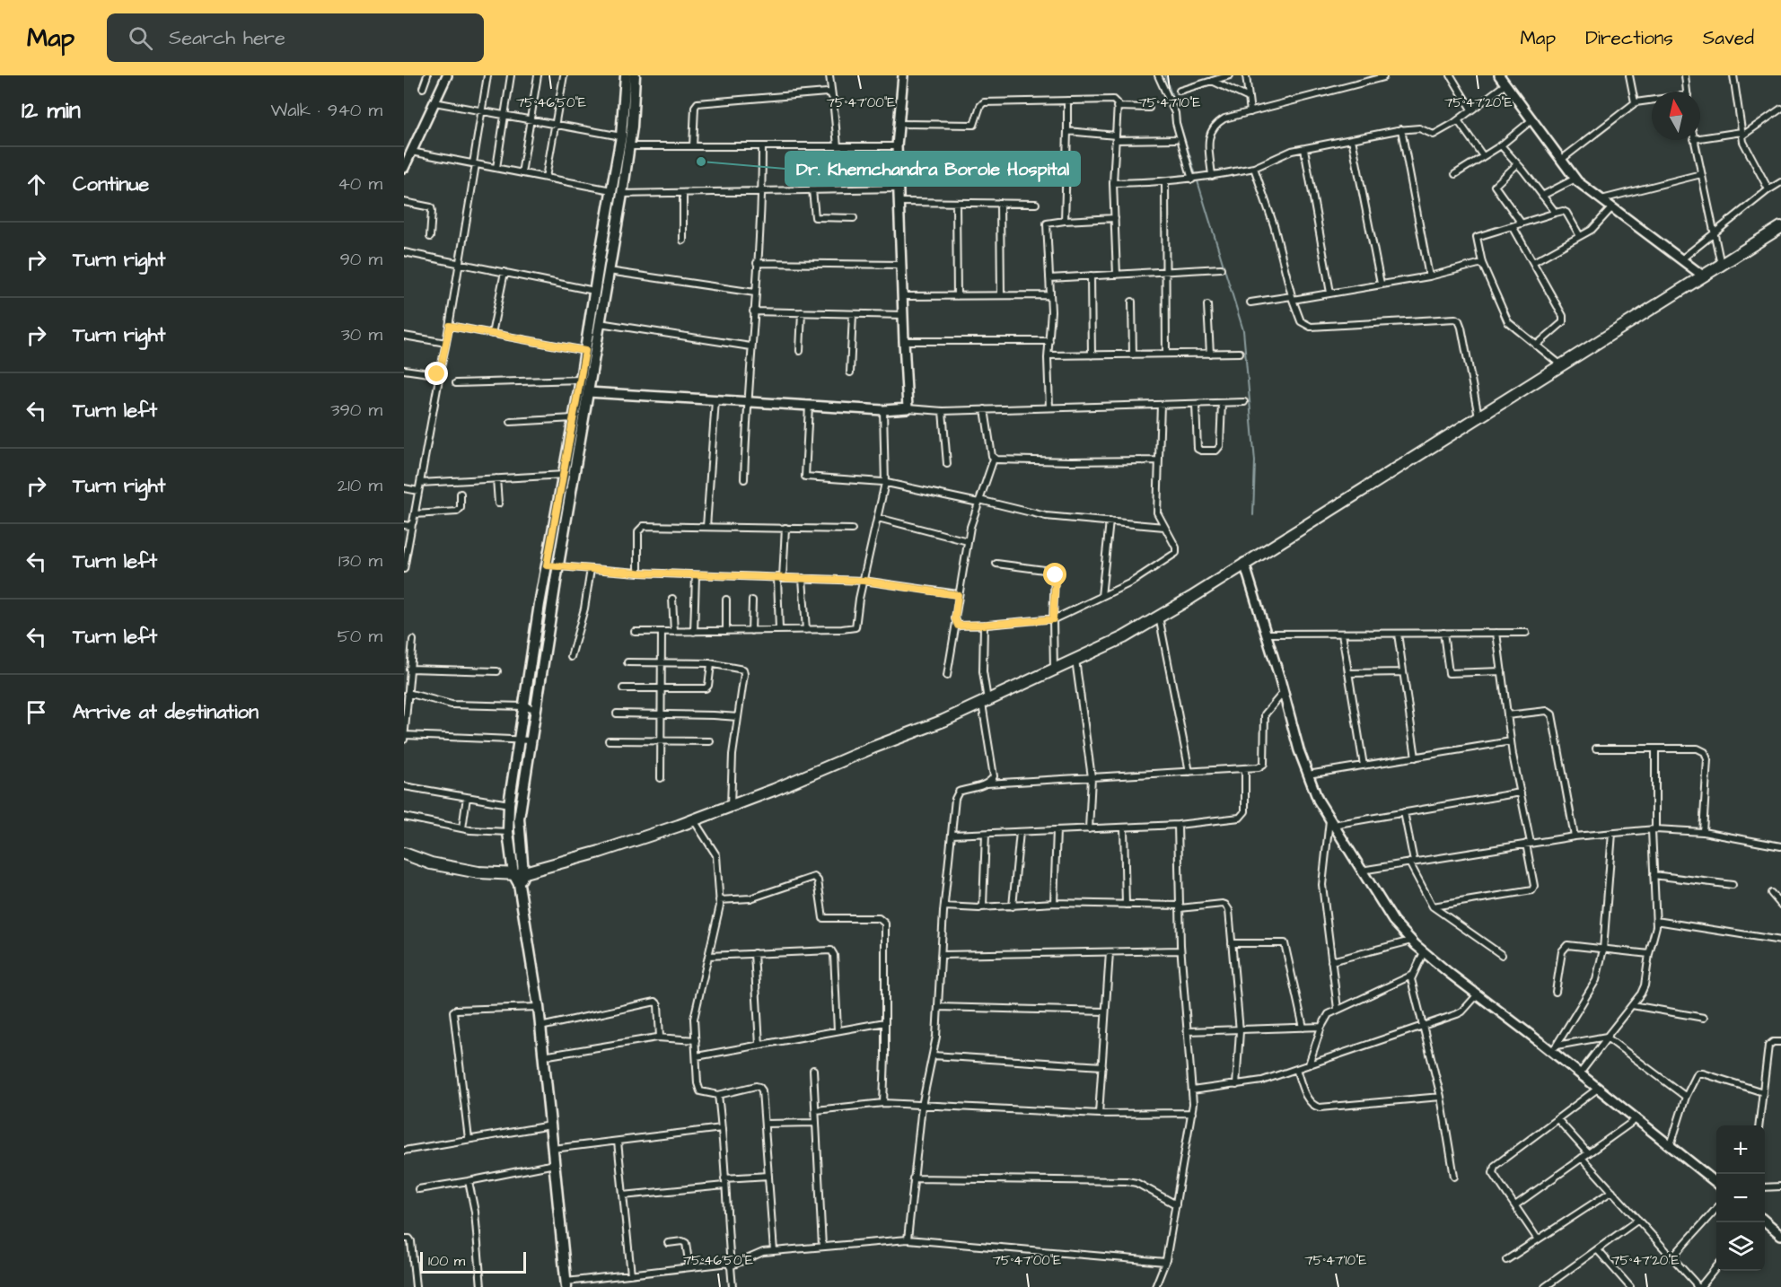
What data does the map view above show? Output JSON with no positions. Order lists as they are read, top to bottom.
{
  "places": ["Dr. Khemchandra Borole Hospital"],
  "scale_bar": "100 m",
  "north": "top",
  "page": {
    "header": "Map",
    "search": "Search here",
    "nav": ["Map", "Directions", "Saved"],
    "heading": ["12 min", "Walk · 940 m"],
    "list": [
      ["Continue", "40 m"],
      ["Turn right", "90 m"],
      ["Turn right", "30 m"],
      ["Turn left", "390 m"],
      ["Turn right", "210 m"],
      ["Turn left", "130 m"],
      ["Turn left", "50 m"],
      "Arrive at destination"
    ],
    "map_buttons": ["+", "−"],
    "scale": "100 m"
  },
  "coordinates": [
    "75°46'50\"E",
    "75°47'00\"E",
    "75°47'10\"E",
    "75°47'20\"E"
  ]
}
